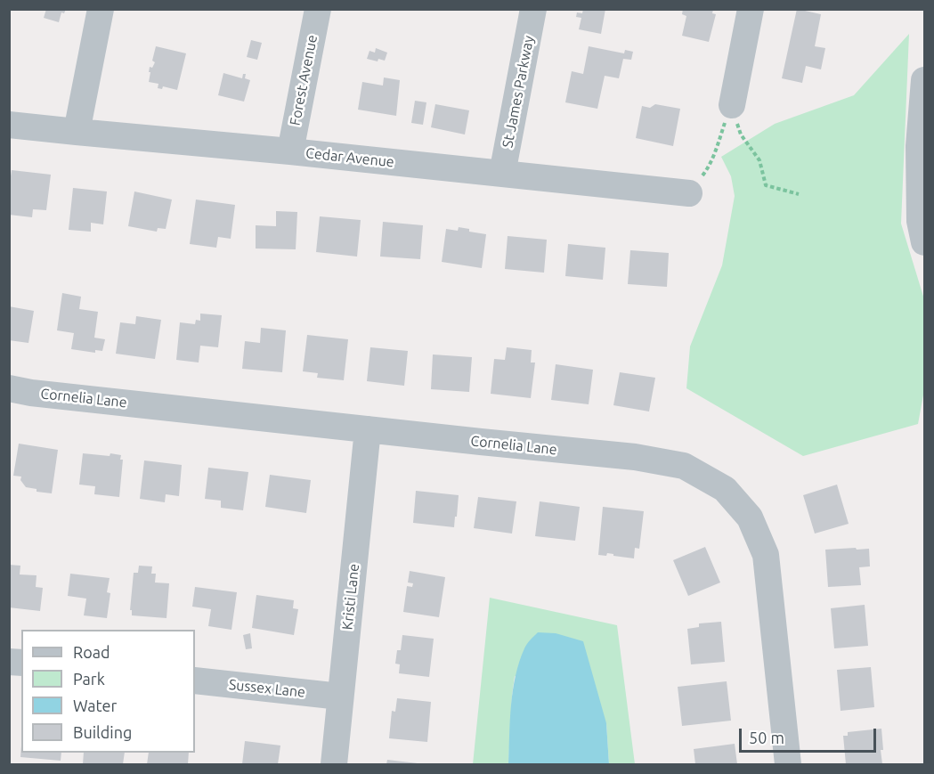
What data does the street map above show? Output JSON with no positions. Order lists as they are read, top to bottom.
{
  "streets": {
    "street": [
      "Forest Avenue",
      "St James Parkway",
      "Cedar Avenue",
      "Cornelia Lane",
      "Kristi Lane",
      "Sussex Lane"
    ]
  },
  "crossings": [
    ["Forest Avenue", "Cedar Avenue"],
    ["St James Parkway", "Cedar Avenue"],
    ["Cornelia Lane", "Kristi Lane"],
    ["Kristi Lane", "Sussex Lane"]
  ],
  "legend": [
    "Road",
    "Park",
    "Water",
    "Building"
  ],
  "scale_bar": "50 m"
}
